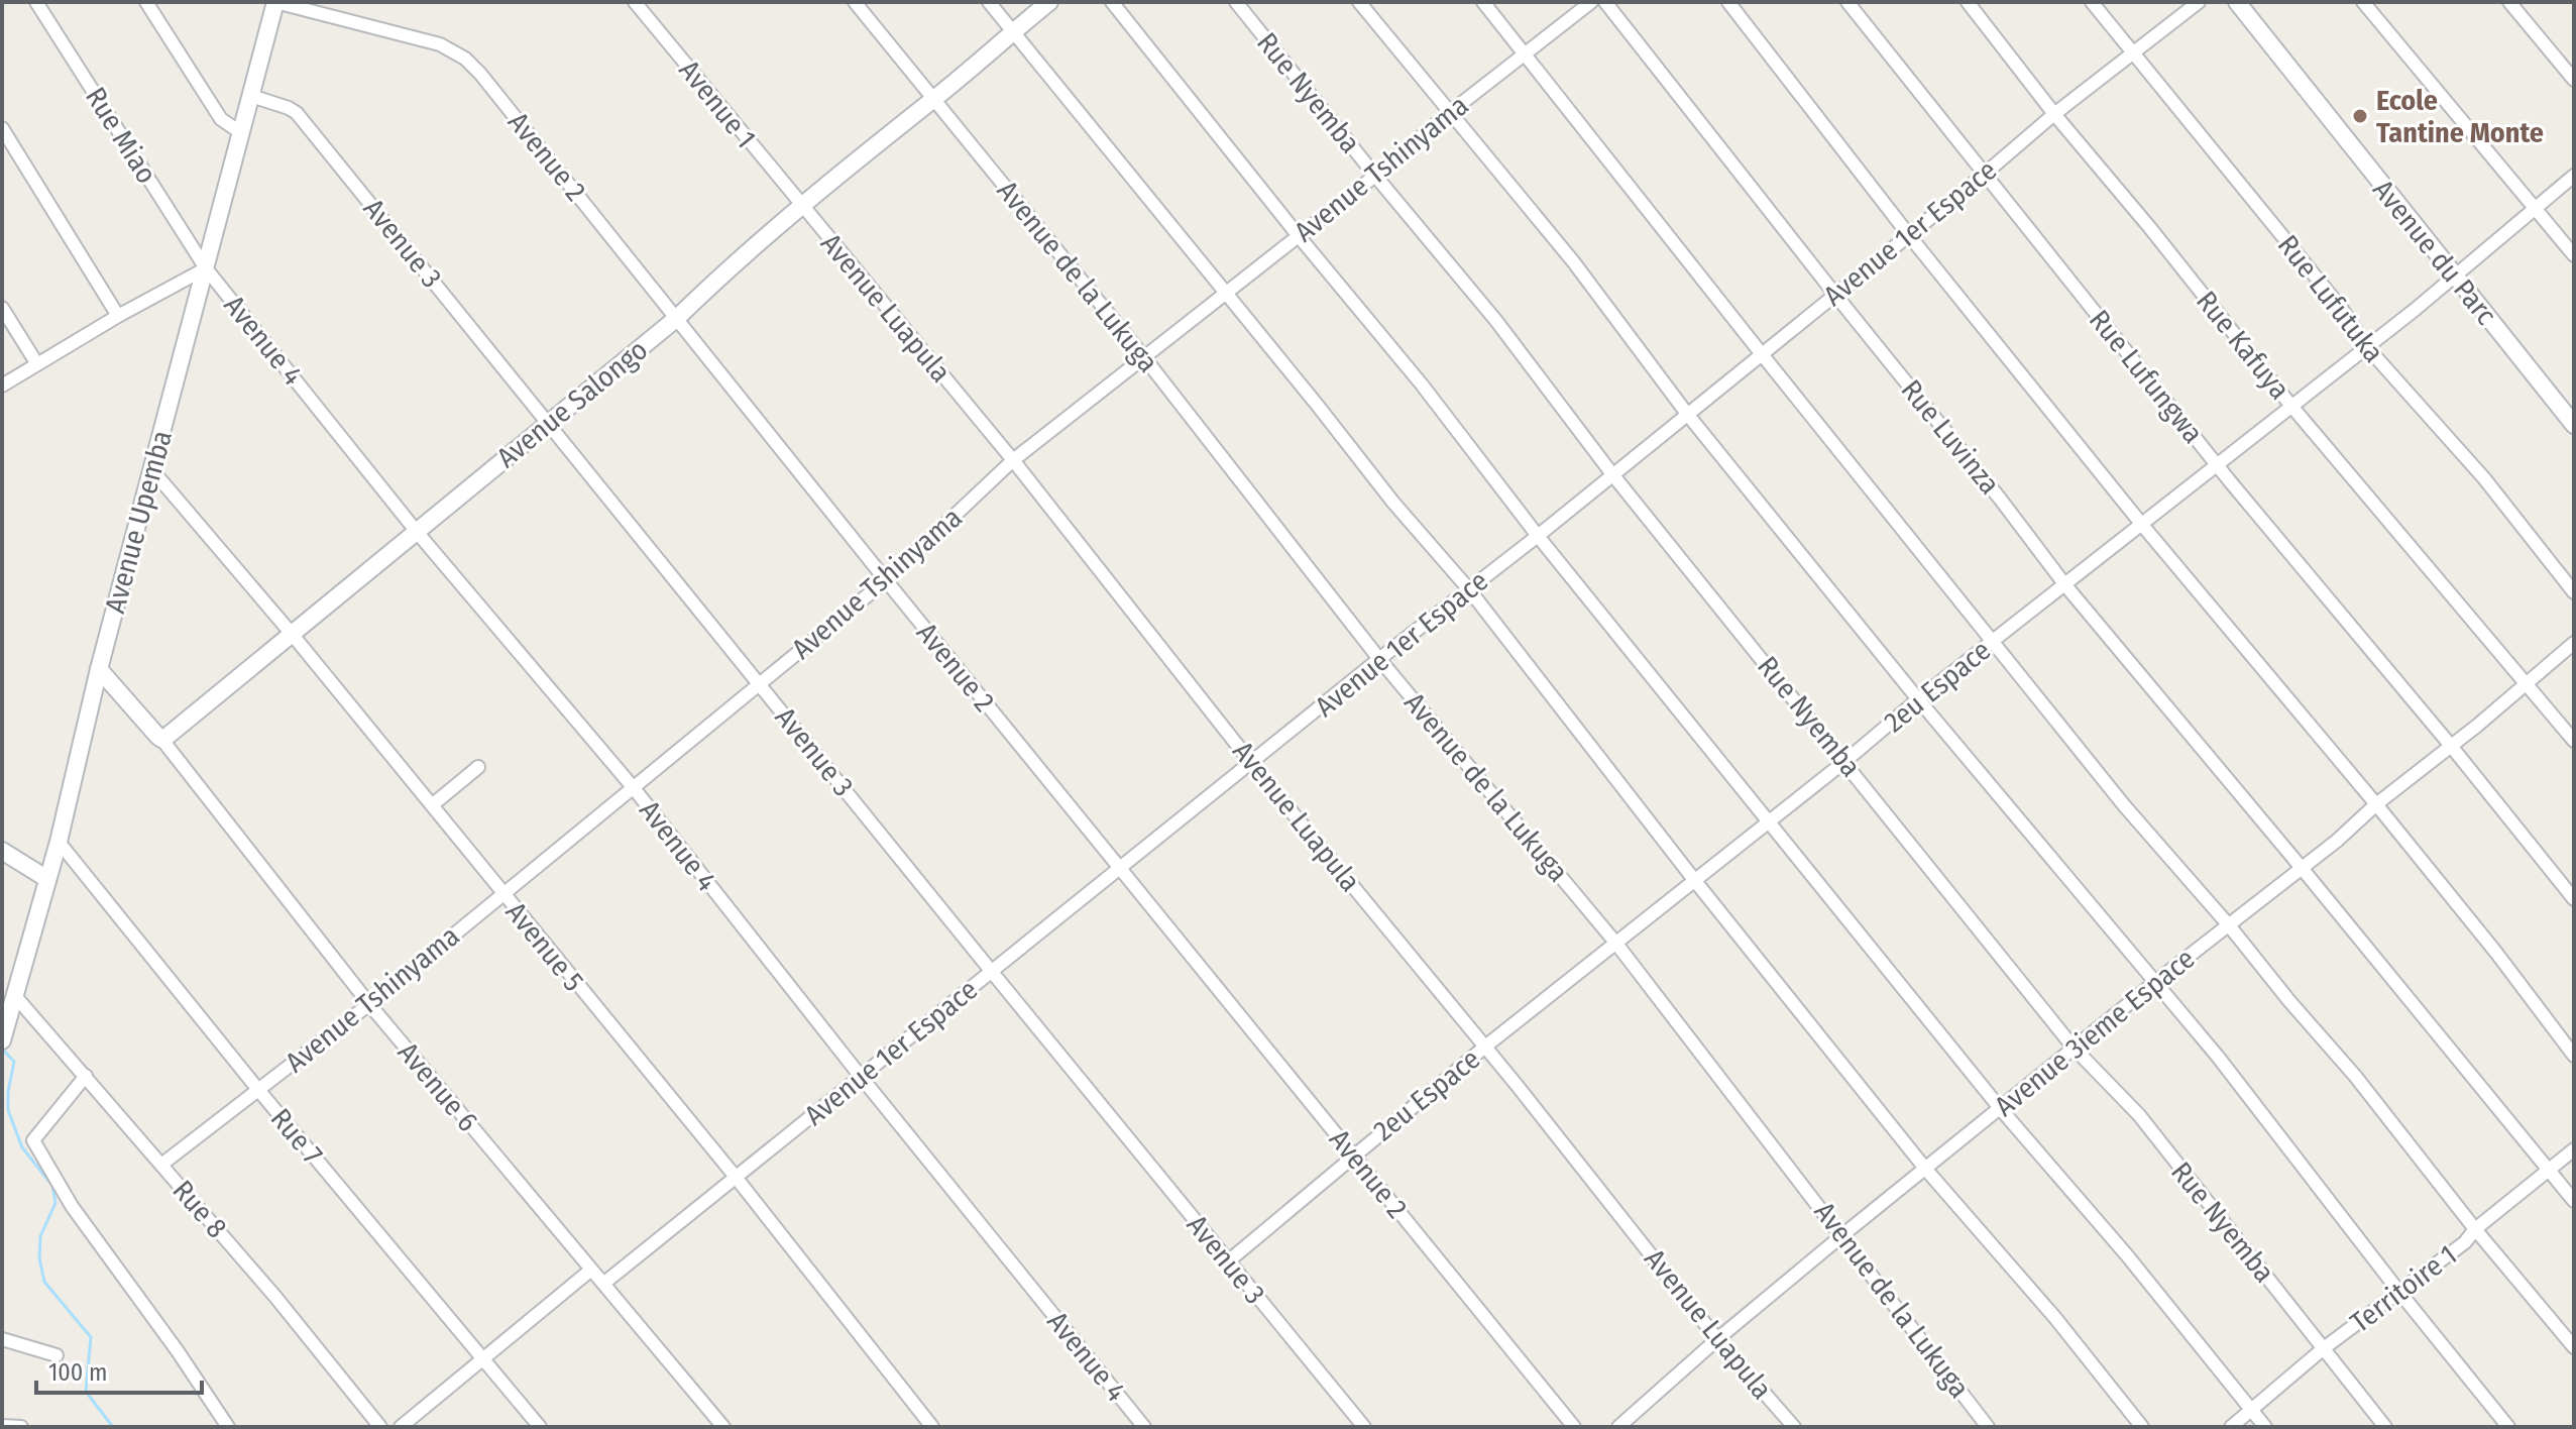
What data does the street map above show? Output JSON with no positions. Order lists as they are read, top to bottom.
{
  "streets": {
    "street": [
      "Rue Nyemba",
      "Avenue 1",
      "Rue Miao",
      "Avenue 2",
      "Avenue Tshinyama",
      "Avenue 1er Espace",
      "Avenue 3",
      "Avenue du Parc",
      "Avenue de la Lukuga",
      "Rue Lufutuka",
      "Avenue Luapula",
      "Avenue 4",
      "Rue Kafuya",
      "Rue Lufungwa",
      "Avenue Salongo",
      "Rue Luvinza",
      "Avenue Upemba",
      "2eu Espace",
      "Avenue 5",
      "Avenue 3ieme Espace",
      "Avenue 6",
      "Rue 7",
      "Rue 8",
      "Territoire 1"
    ]
  },
  "crossings": [
    ["Rue Nyemba", "Avenue Tshinyama"],
    ["Rue Nyemba", "Avenue 1er Espace"],
    ["Rue Nyemba", "2eu Espace"],
    ["Rue Nyemba", "Avenue 3ieme Espace"],
    ["Rue Nyemba", "Territoire 1"],
    ["Avenue 1", "Avenue Luapula"],
    ["Avenue 1", "Avenue Salongo"],
    ["Rue Miao", "Avenue 4"],
    ["Rue Miao", "Avenue Upemba"],
    ["Avenue 2", "Avenue Tshinyama"],
    ["Avenue 2", "Avenue 1er Espace"],
    ["Avenue 2", "Avenue Salongo"],
    ["Avenue 2", "Avenue Upemba"],
    ["Avenue 2", "2eu Espace"],
    ["Avenue Tshinyama", "Avenue 3"],
    ["Avenue Tshinyama", "Avenue de la Lukuga"],
    ["Avenue Tshinyama", "Avenue Luapula"],
    ["Avenue Tshinyama", "Avenue 4"],
    ["Avenue Tshinyama", "Avenue 5"],
    ["Avenue Tshinyama", "Avenue 6"],
    ["Avenue Tshinyama", "Rue 7"],
    ["Avenue Tshinyama", "Rue 8"],
    ["Avenue 1er Espace", "Avenue 3"],
    ["Avenue 1er Espace", "Avenue de la Lukuga"],
    ["Avenue 1er Espace", "Rue Lufutuka"],
    ["Avenue 1er Espace", "Avenue Luapula"],
    ["Avenue 1er Espace", "Avenue 4"],
    ["Avenue 1er Espace", "Rue Kafuya"],
    ["Avenue 1er Espace", "Rue Lufungwa"],
    ["Avenue 1er Espace", "Rue Luvinza"],
    ["Avenue 1er Espace", "Avenue 5"],
    ["Avenue 1er Espace", "Avenue 6"],
    ["Avenue 3", "Avenue Salongo"],
    ["Avenue 3", "Avenue Upemba"],
    ["Avenue 3", "2eu Espace"],
    ["Avenue du Parc", "2eu Espace"],
    ["Avenue de la Lukuga", "Avenue Salongo"],
    ["Avenue de la Lukuga", "2eu Espace"],
    ["Avenue de la Lukuga", "Avenue 3ieme Espace"],
    ["Rue Lufutuka", "2eu Espace"],
    ["Avenue Luapula", "Avenue Salongo"],
    ["Avenue Luapula", "2eu Espace"],
    ["Avenue Luapula", "Avenue 3ieme Espace"],
    ["Avenue 4", "Avenue Salongo"],
    ["Avenue 4", "Avenue Upemba"],
    ["Rue Kafuya", "2eu Espace"],
    ["Rue Kafuya", "Avenue 3ieme Espace"],
    ["Rue Lufungwa", "2eu Espace"],
    ["Rue Lufungwa", "Avenue 3ieme Espace"],
    ["Avenue Salongo", "Avenue 5"],
    ["Avenue Salongo", "Avenue 6"],
    ["Rue Luvinza", "2eu Espace"],
    ["Rue Luvinza", "Avenue 3ieme Espace"],
    ["Rue Luvinza", "Territoire 1"],
    ["Avenue Upemba", "Avenue 5"],
    ["Avenue Upemba", "Rue 7"],
    ["Avenue Upemba", "Rue 8"]
  ],
  "places": ["Ecole Tantine Monte"],
  "scale_bar": "100 m"
}
